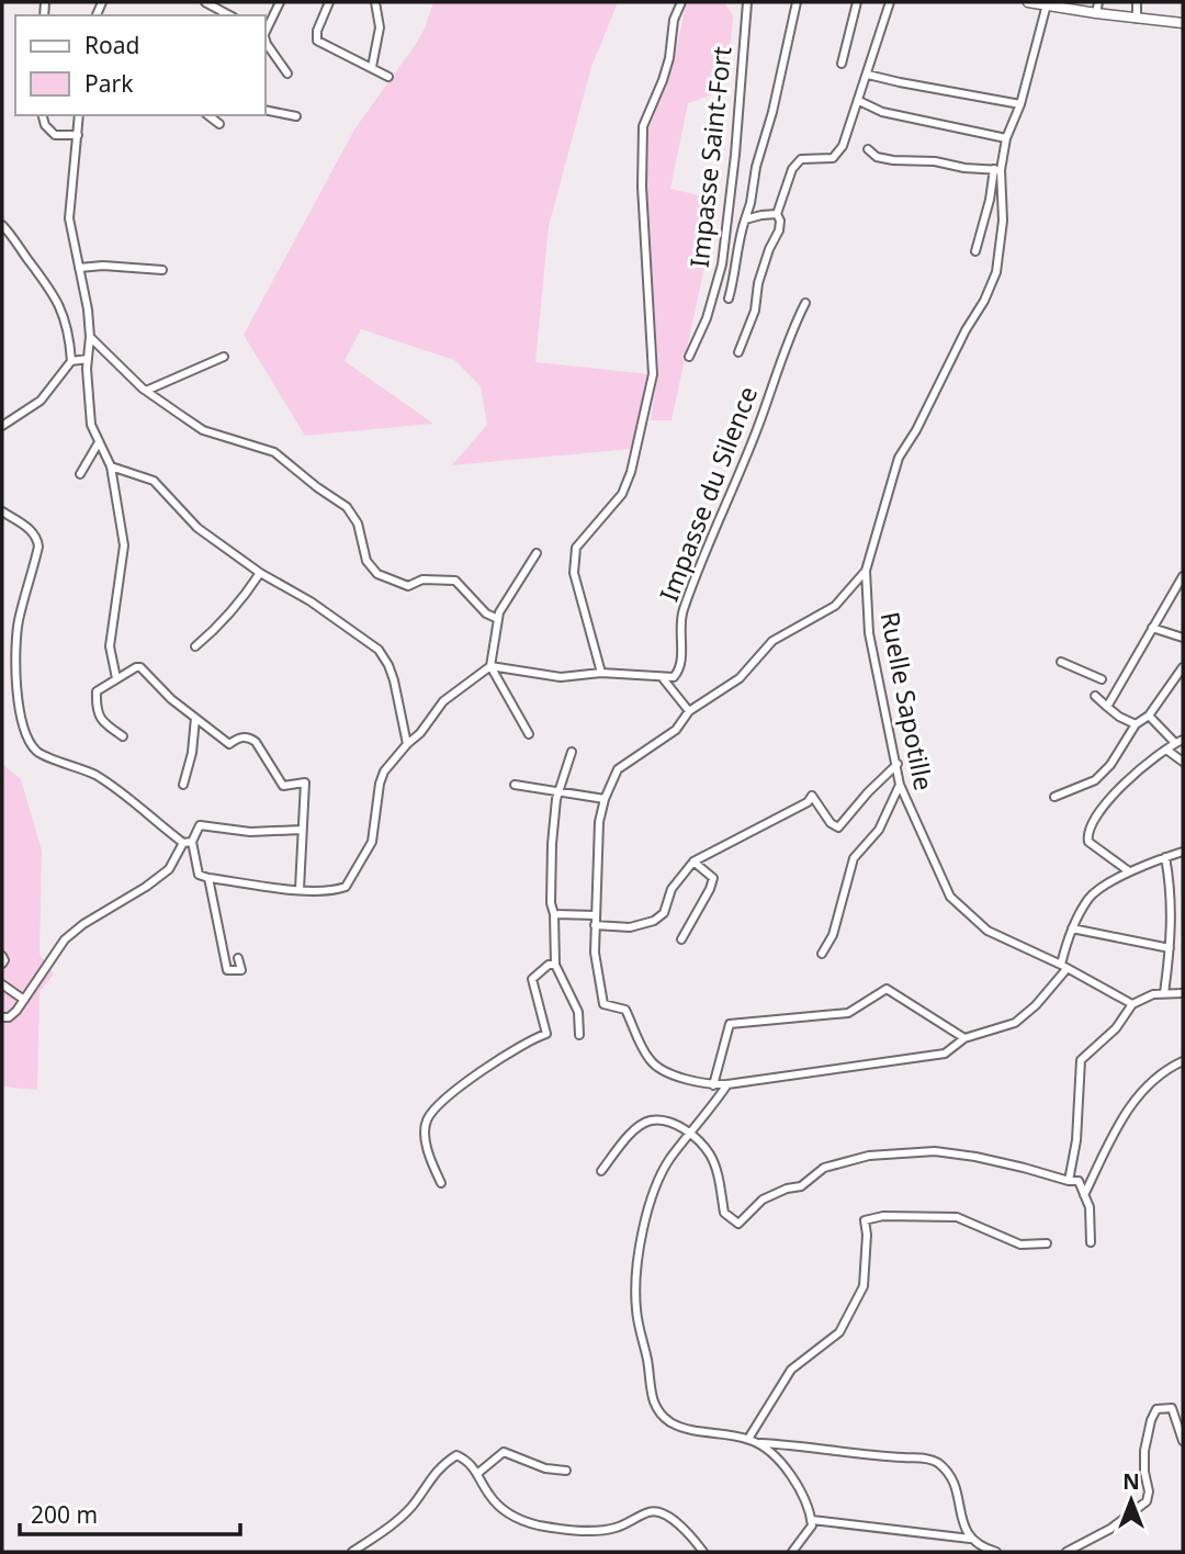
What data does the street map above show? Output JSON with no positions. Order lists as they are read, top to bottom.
{
  "streets": {
    "street": ["Impasse Saint-Fort", "Impasse du Silence", "Ruelle Sapotille"]
  },
  "legend": ["Road", "Park"],
  "scale_bar": "200 m",
  "north": "top"
}
